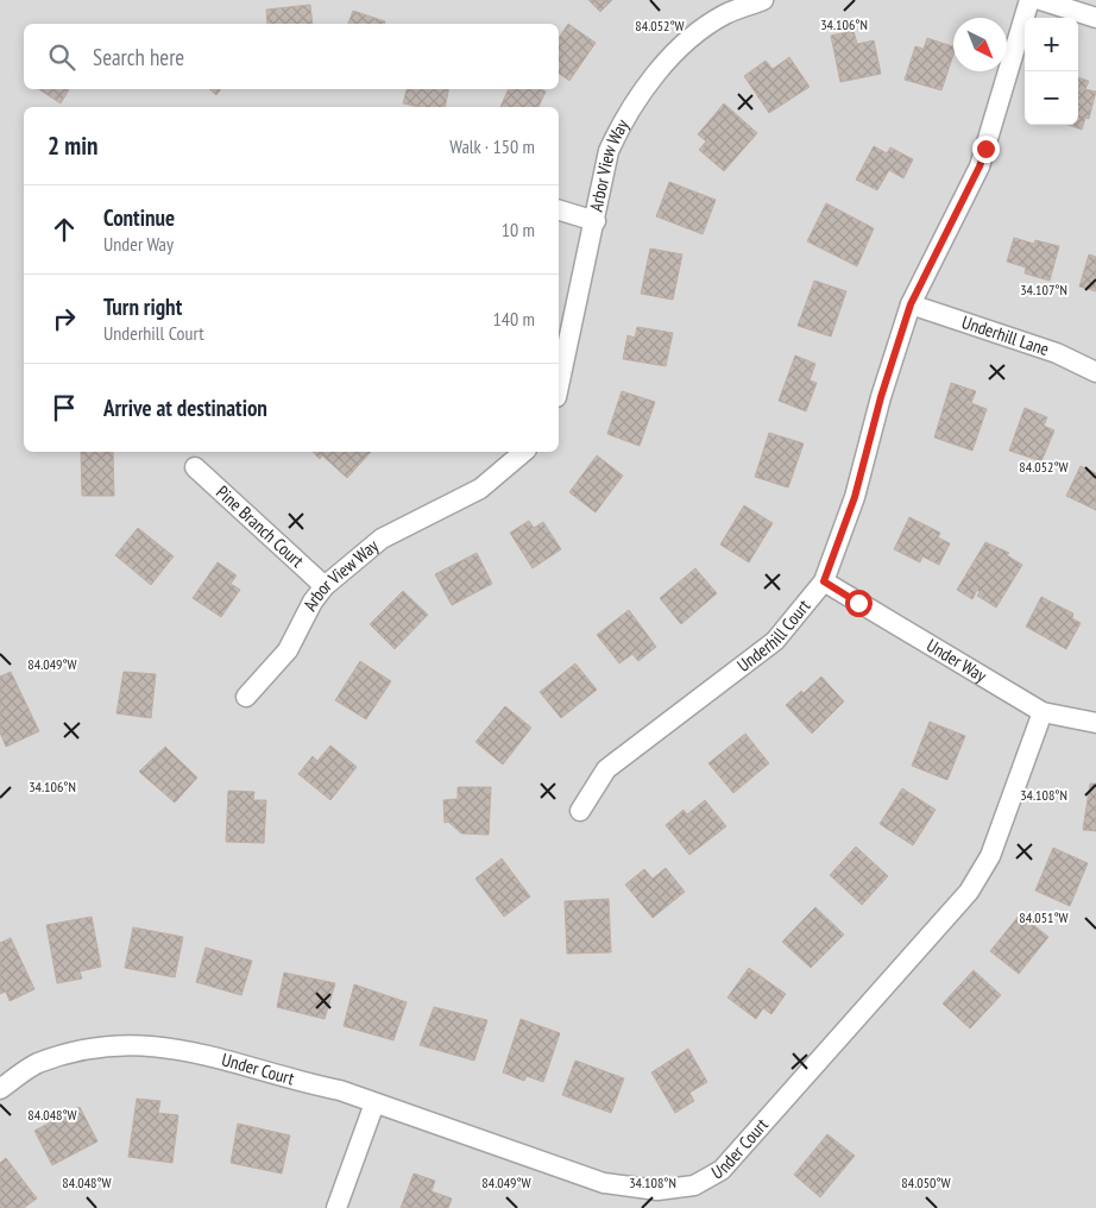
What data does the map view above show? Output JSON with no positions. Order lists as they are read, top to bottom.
{
  "streets": {
    "street": [
      "Arbor View Way",
      "Underhill Lane",
      "Pine Branch Court",
      "Underhill Court",
      "Under Way",
      "Under Court"
    ]
  },
  "crossings": [
    ["Arbor View Way", "Pine Branch Court"],
    ["Underhill Lane", "Underhill Court"],
    ["Underhill Court", "Under Way"],
    ["Under Way", "Under Court"]
  ],
  "north": "bottom right",
  "page": {
    "map_buttons": ["+", "−"],
    "search": "Search here",
    "heading": ["2 min", "Walk · 150 m"],
    "list": [
      ["Continue", "Under Way", "10 m"],
      ["Turn right", "Underhill Court", "140 m"],
      "Arrive at destination"
    ]
  },
  "coordinates": [
    "34.106°N",
    "84.052°W",
    "34.107°N",
    "84.049°W",
    "34.108°N",
    "84.051°W",
    "84.048°W",
    "84.050°W"
  ]
}
